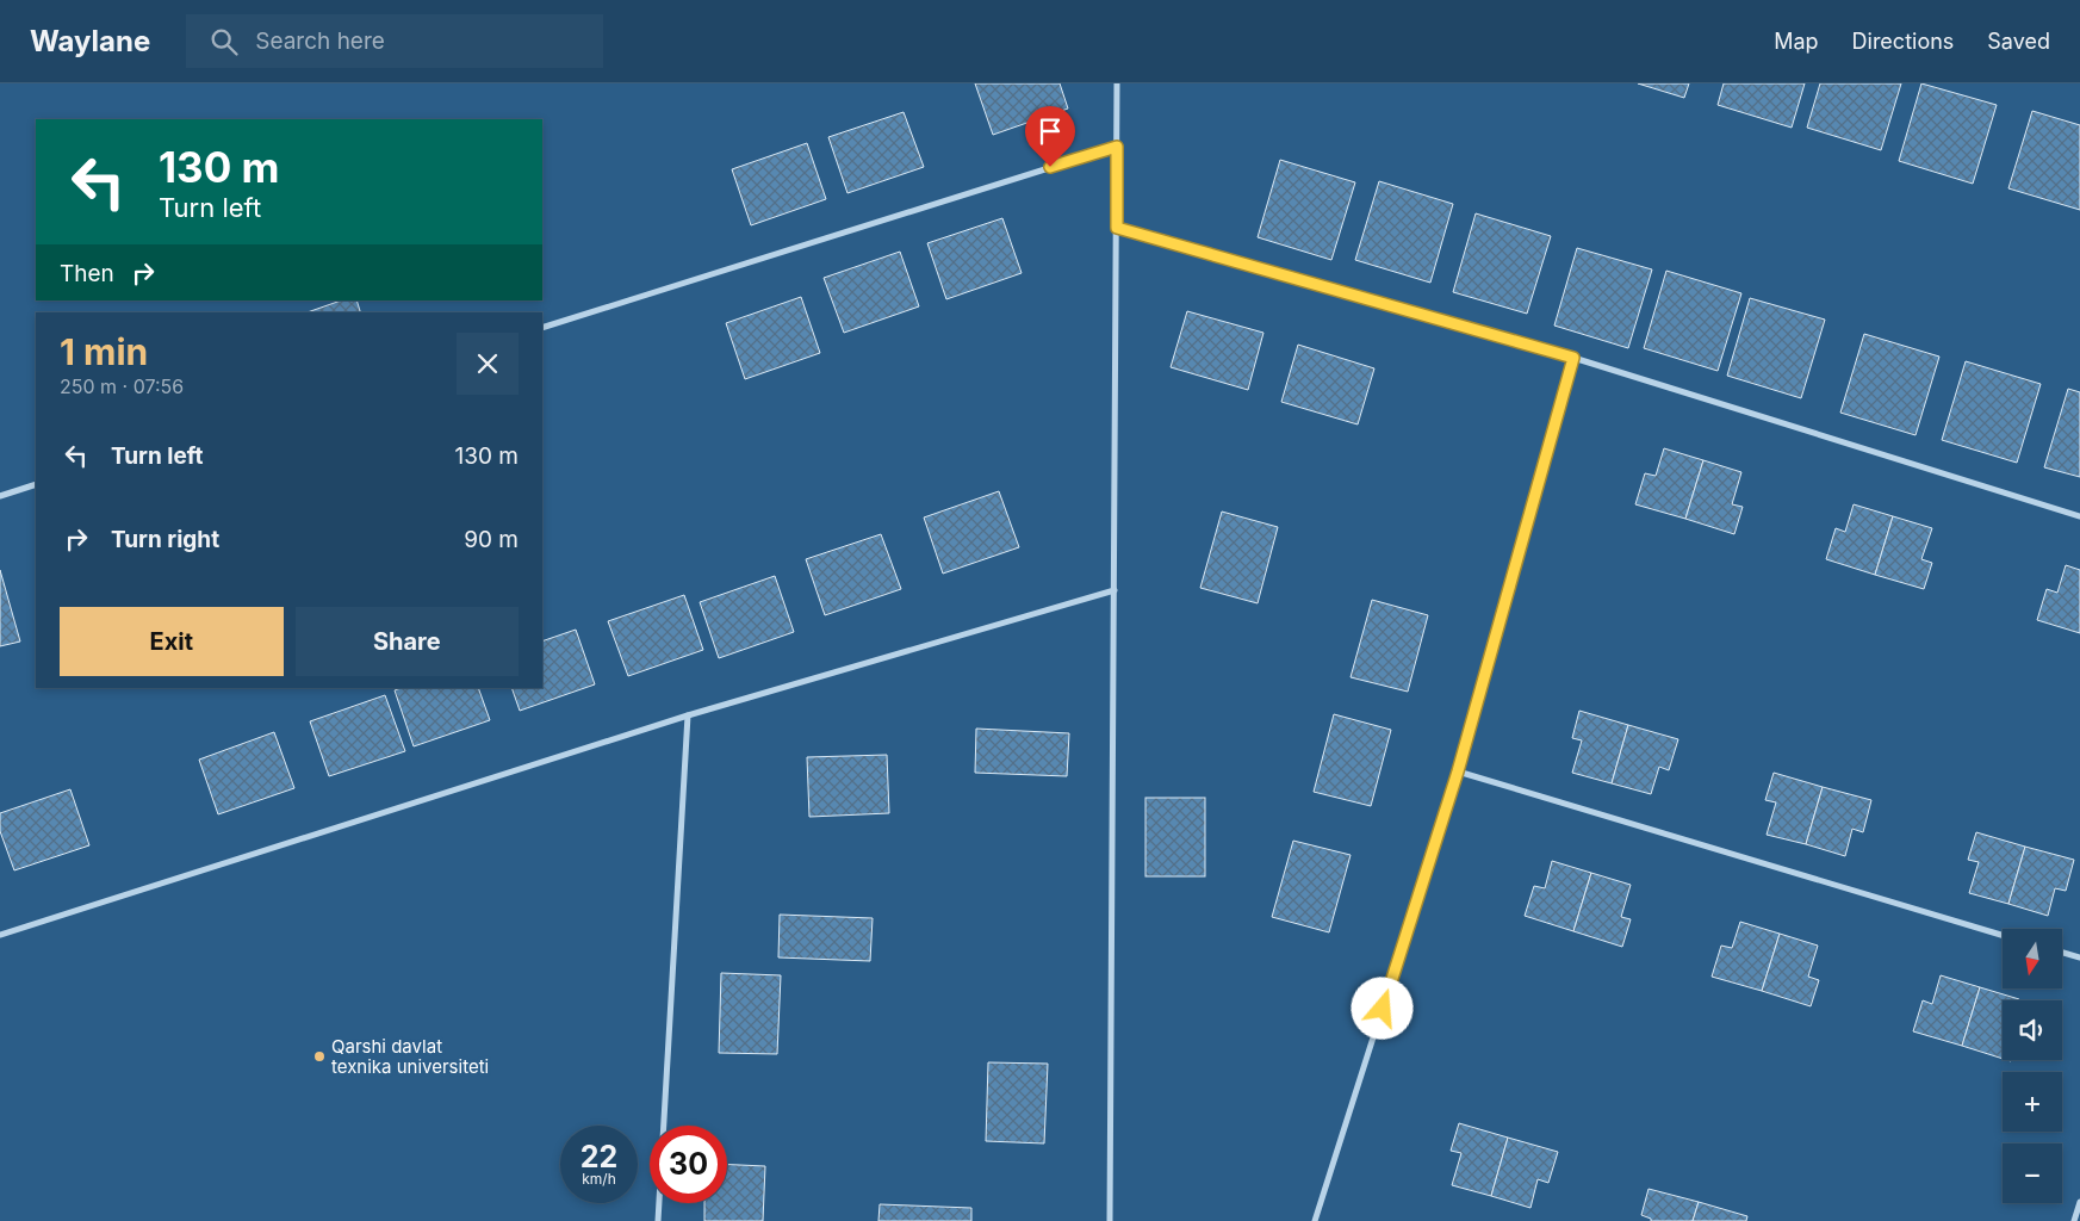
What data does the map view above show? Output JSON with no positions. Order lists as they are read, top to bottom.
{
  "places": ["Qarshi davlat texnika universiteti"],
  "north": "bottom",
  "page": {
    "header": "Waylane",
    "search": "Search here",
    "nav": ["Map", "Directions", "Saved"],
    "turn": ["130 m", "Turn left"],
    "then": "Then",
    "heading": ["1 min", "250 m · 07:56"],
    "list": [
      {
        "name": "Turn left",
        "value": "130 m"
      },
      {
        "name": "Turn right",
        "value": "90 m"
      }
    ],
    "buttons": ["Exit", "Share"],
    "map_buttons": ["+", "−"],
    "speed": "22 km/h",
    "limit": "30"
  }
}
